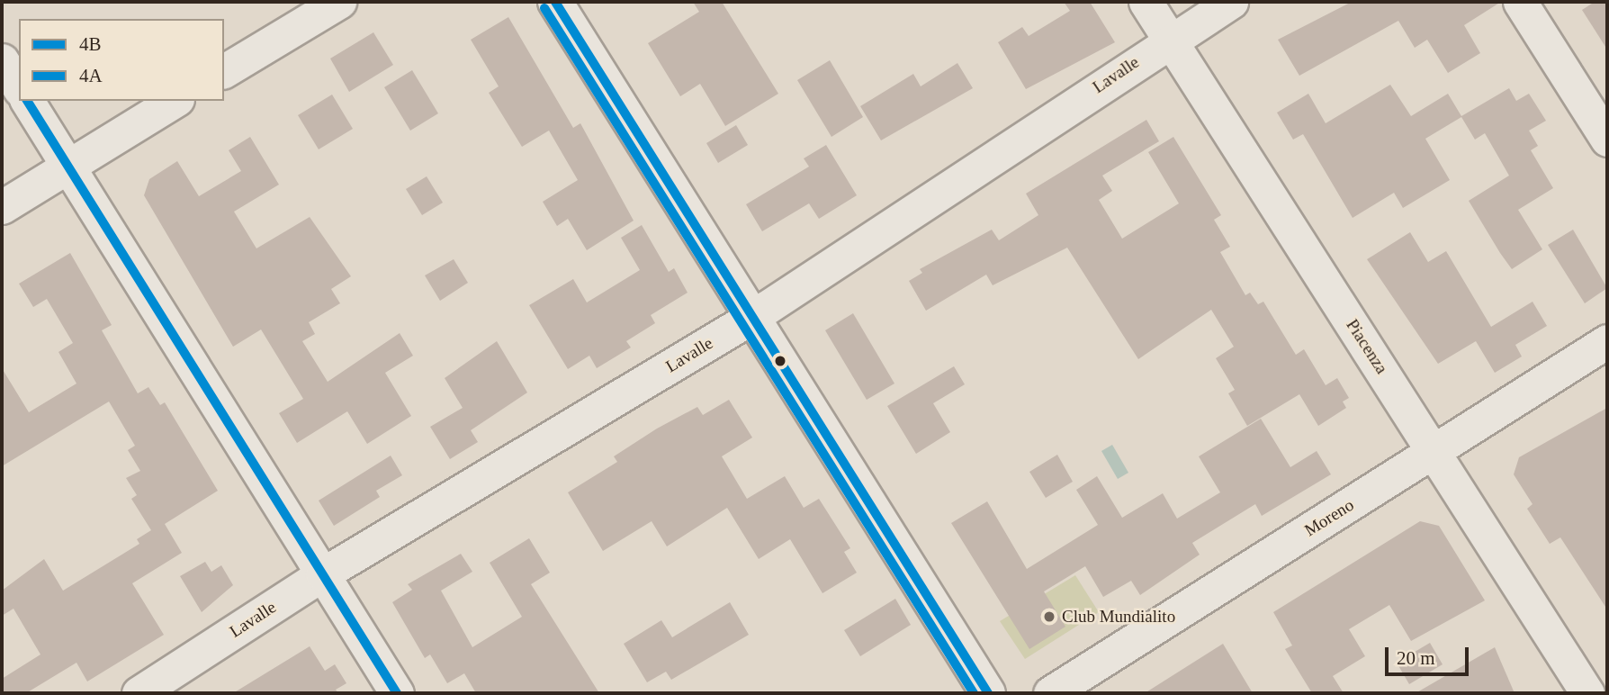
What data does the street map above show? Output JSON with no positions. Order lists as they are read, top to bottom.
{
  "streets": {
    "street": ["Lavalle", "Piacenza", "Moreno"]
  },
  "crossings": [
    ["Lavalle", "Piacenza"],
    ["Piacenza", "Moreno"]
  ],
  "places": ["Club Mundialito"],
  "lines": ["transit line 4B", "transit line 4A"],
  "legend": ["4B", "4A"],
  "scale_bar": "20 m"
}
